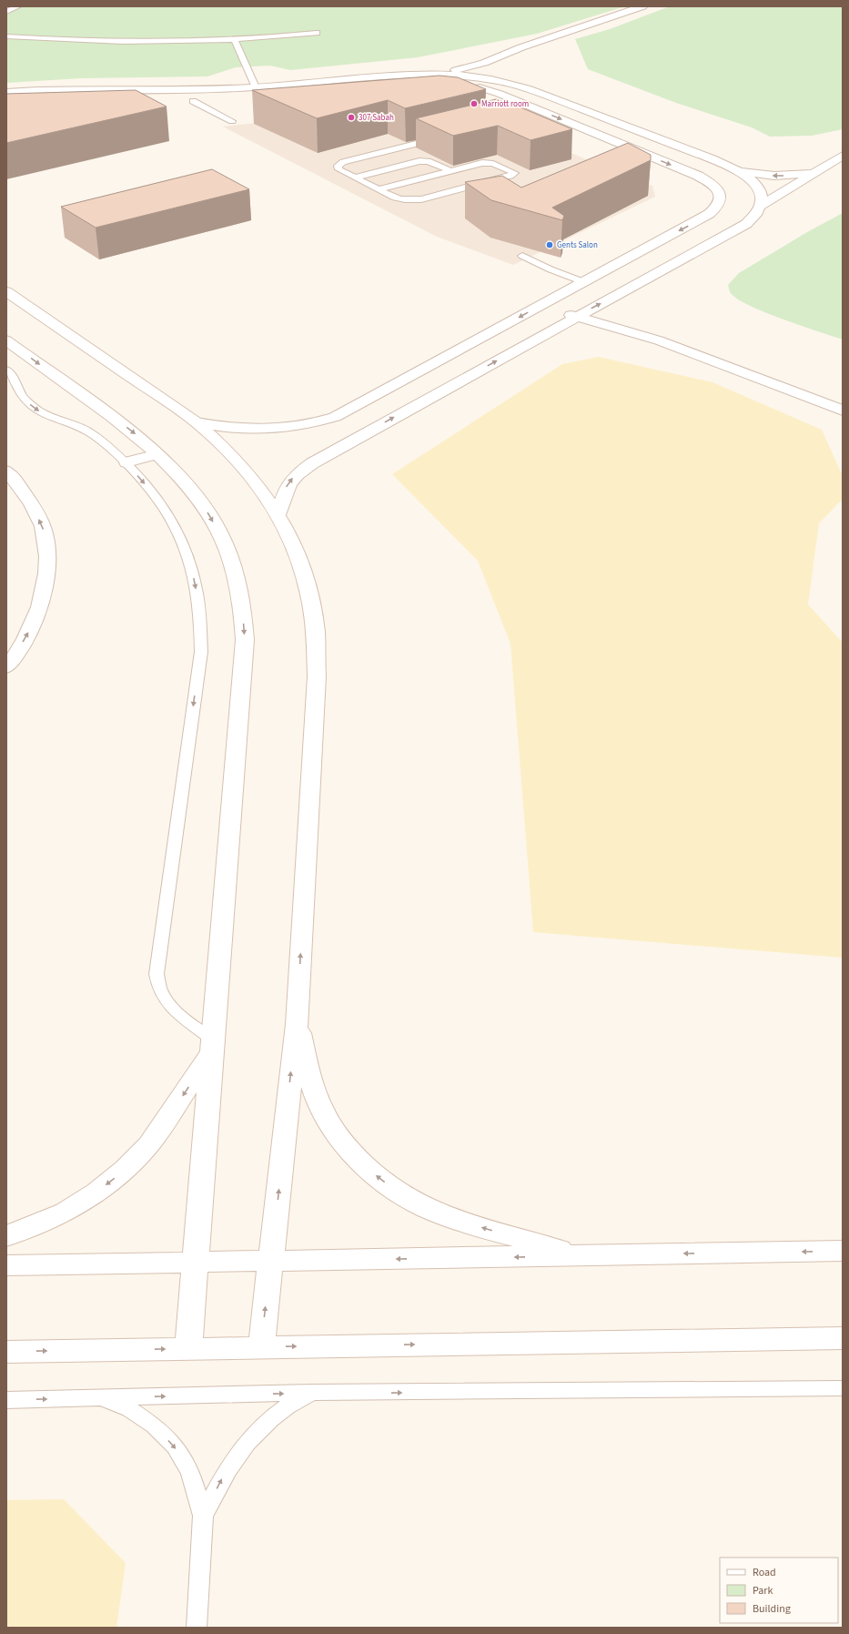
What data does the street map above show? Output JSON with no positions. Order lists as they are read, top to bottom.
{
  "places": ["Marriott room", "307 Sabah", "Gents Salon"],
  "legend": ["Road", "Park", "Building"]
}
